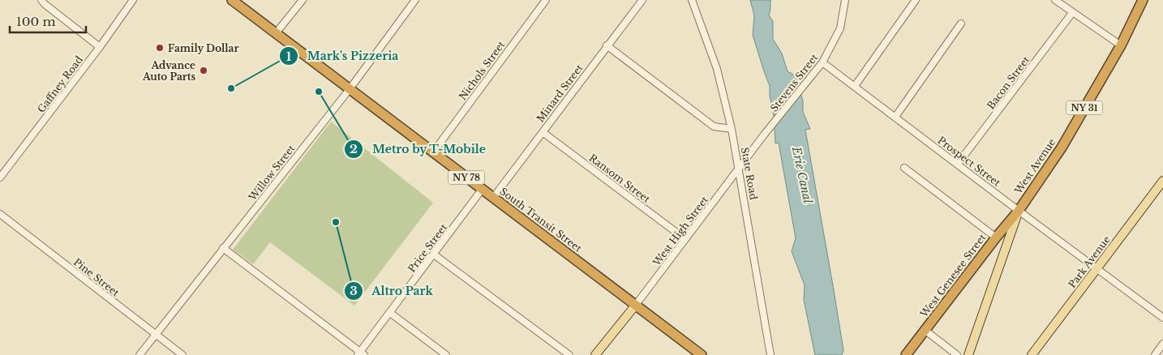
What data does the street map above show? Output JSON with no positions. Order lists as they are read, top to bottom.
{
  "streets": {
    "highway": [
      "NY 31",
      "West Avenue",
      "NY 78",
      "South Transit Street",
      "West Genesee Street"
    ],
    "main road": ["Park Avenue"],
    "street": [
      "Nichols Street",
      "Stevens Street",
      "Bacon Street",
      "Gaffney Road",
      "Minard Street",
      "Prospect Street",
      "Willow Street",
      "State Road",
      "Ransom Street",
      "West High Street",
      "Price Street",
      "Pine Street"
    ]
  },
  "crossings": [
    ["Nichols Street", "South Transit Street"],
    ["Stevens Street", "Prospect Street"],
    ["Stevens Street", "State Road"],
    ["Stevens Street", "West High Street"],
    ["Bacon Street", "Prospect Street"],
    ["Minard Street", "Ransom Street"],
    ["Minard Street", "South Transit Street"],
    ["Prospect Street", "West Avenue"],
    ["Prospect Street", "Park Avenue"],
    ["Prospect Street", "West Genesee Street"],
    ["West Avenue", "West Genesee Street"],
    ["Willow Street", "South Transit Street"],
    ["Willow Street", "Pine Street"],
    ["State Road", "West High Street"],
    ["Ransom Street", "West High Street"],
    ["South Transit Street", "West High Street"],
    ["South Transit Street", "Price Street"]
  ],
  "water": ["Erie Canal"],
  "places": [
    "Family Dollar",
    "Advance Auto Parts",
    "Mark's Pizzeria",
    "Metro by T-Mobile",
    "Altro Park"
  ],
  "scale_bar": "100 m"
}
